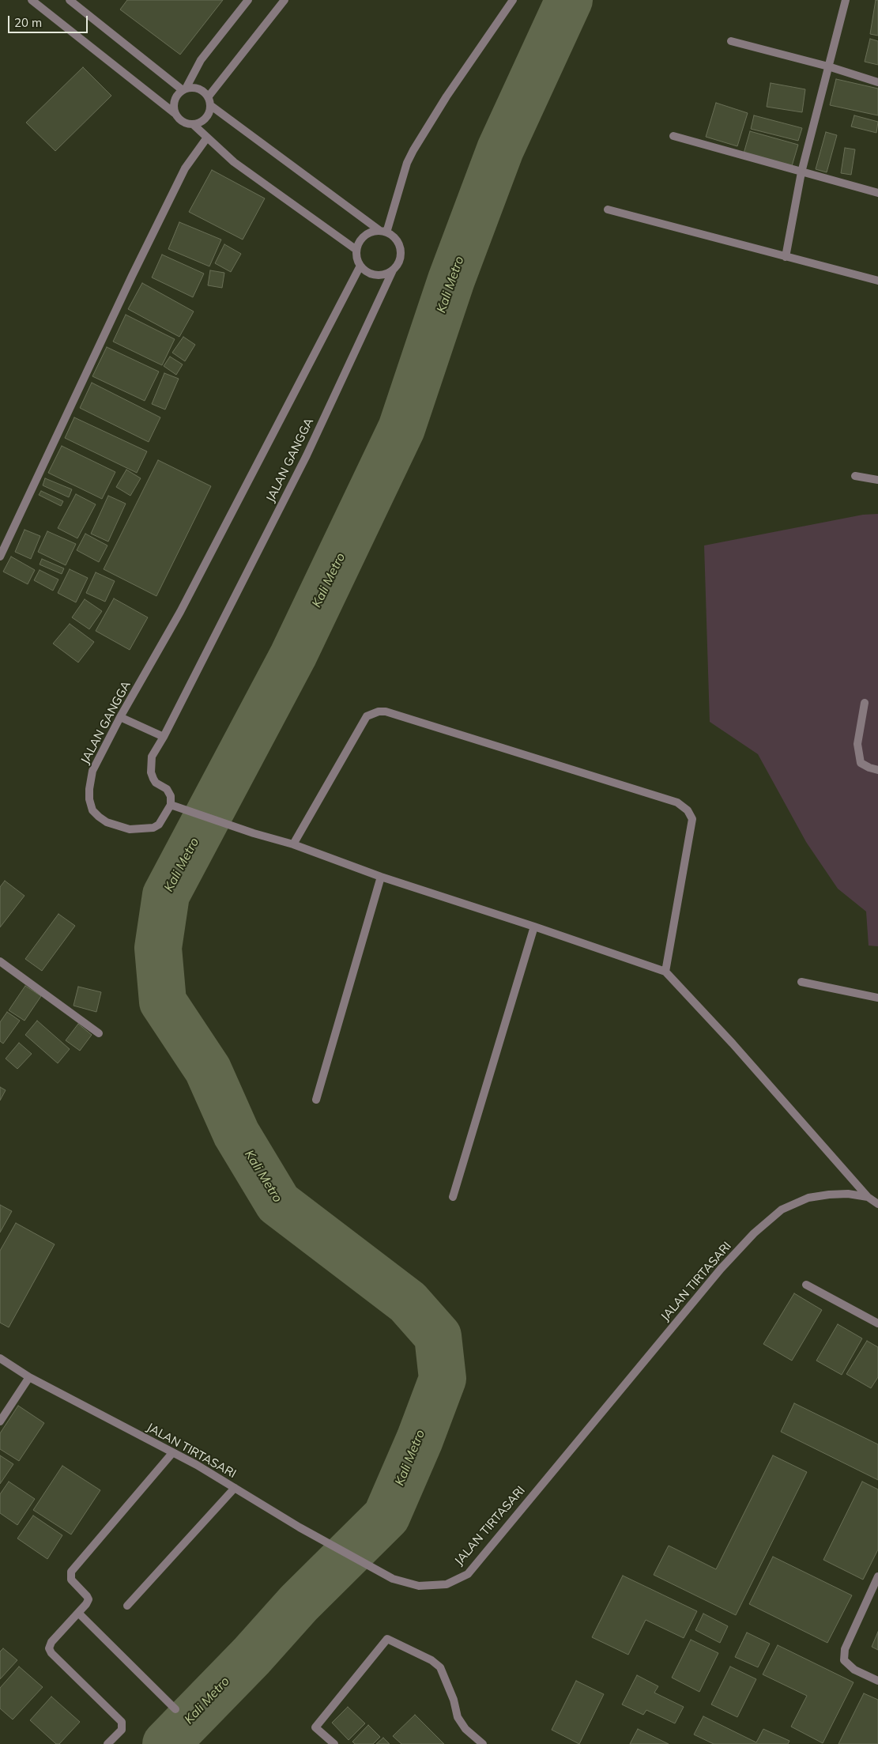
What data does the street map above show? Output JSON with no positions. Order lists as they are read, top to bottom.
{
  "streets": {
    "street": ["JALAN GANGGA", "JALAN TIRTASARI"]
  },
  "water": ["Kali Metro"],
  "scale_bar": "20 m"
}
